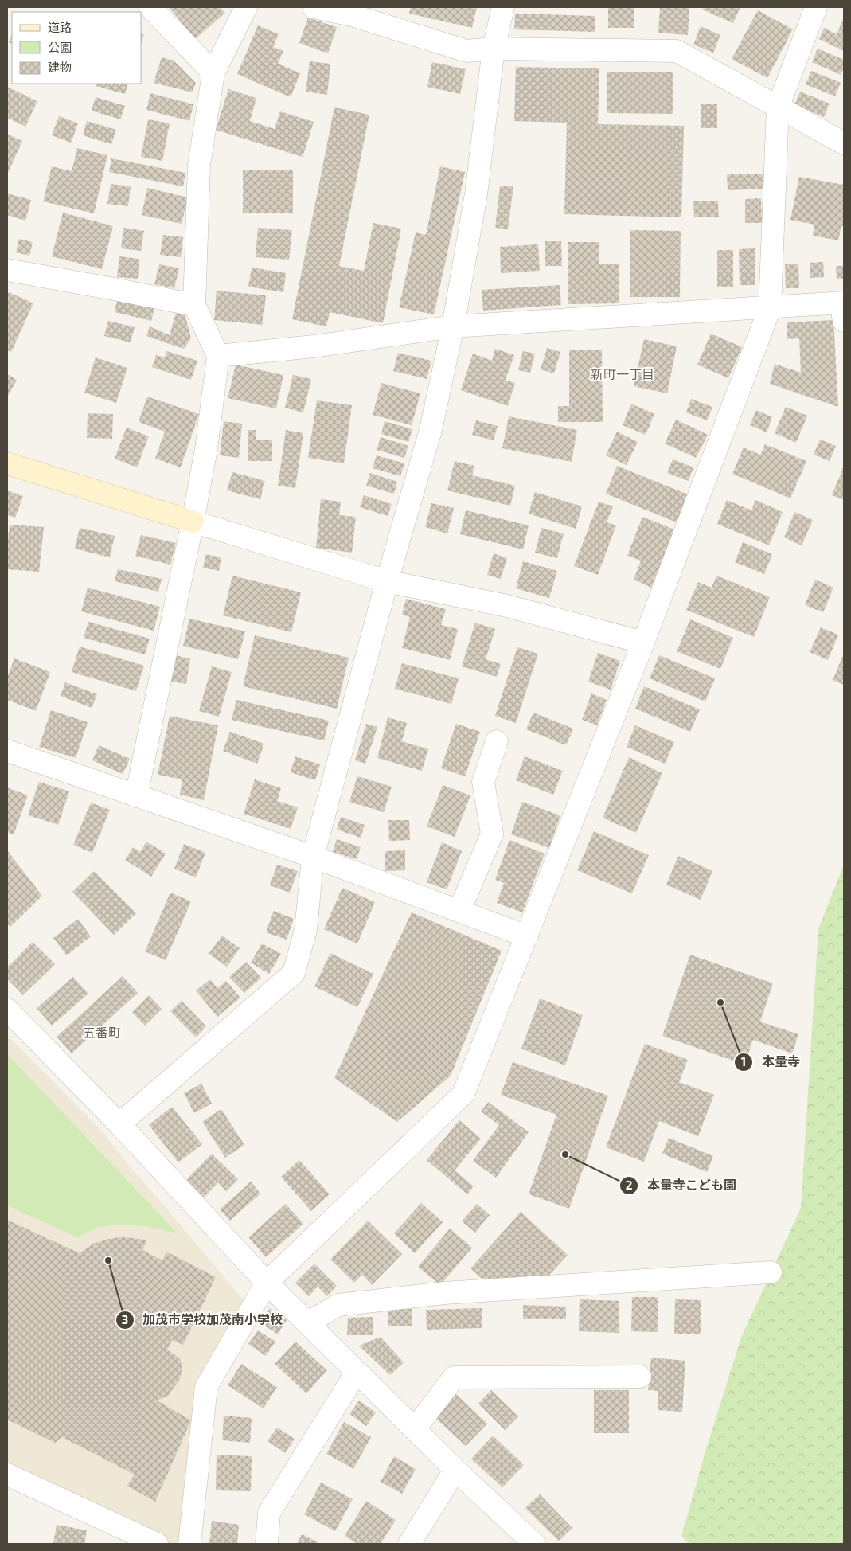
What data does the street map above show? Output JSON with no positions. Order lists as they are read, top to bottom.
{
  "districts": ["新町一丁目", "五番町"],
  "places": ["本量寺", "本量寺こども園", "加茂市学校加茂南小学校"],
  "legend": ["道路", "公園", "建物"]
}
